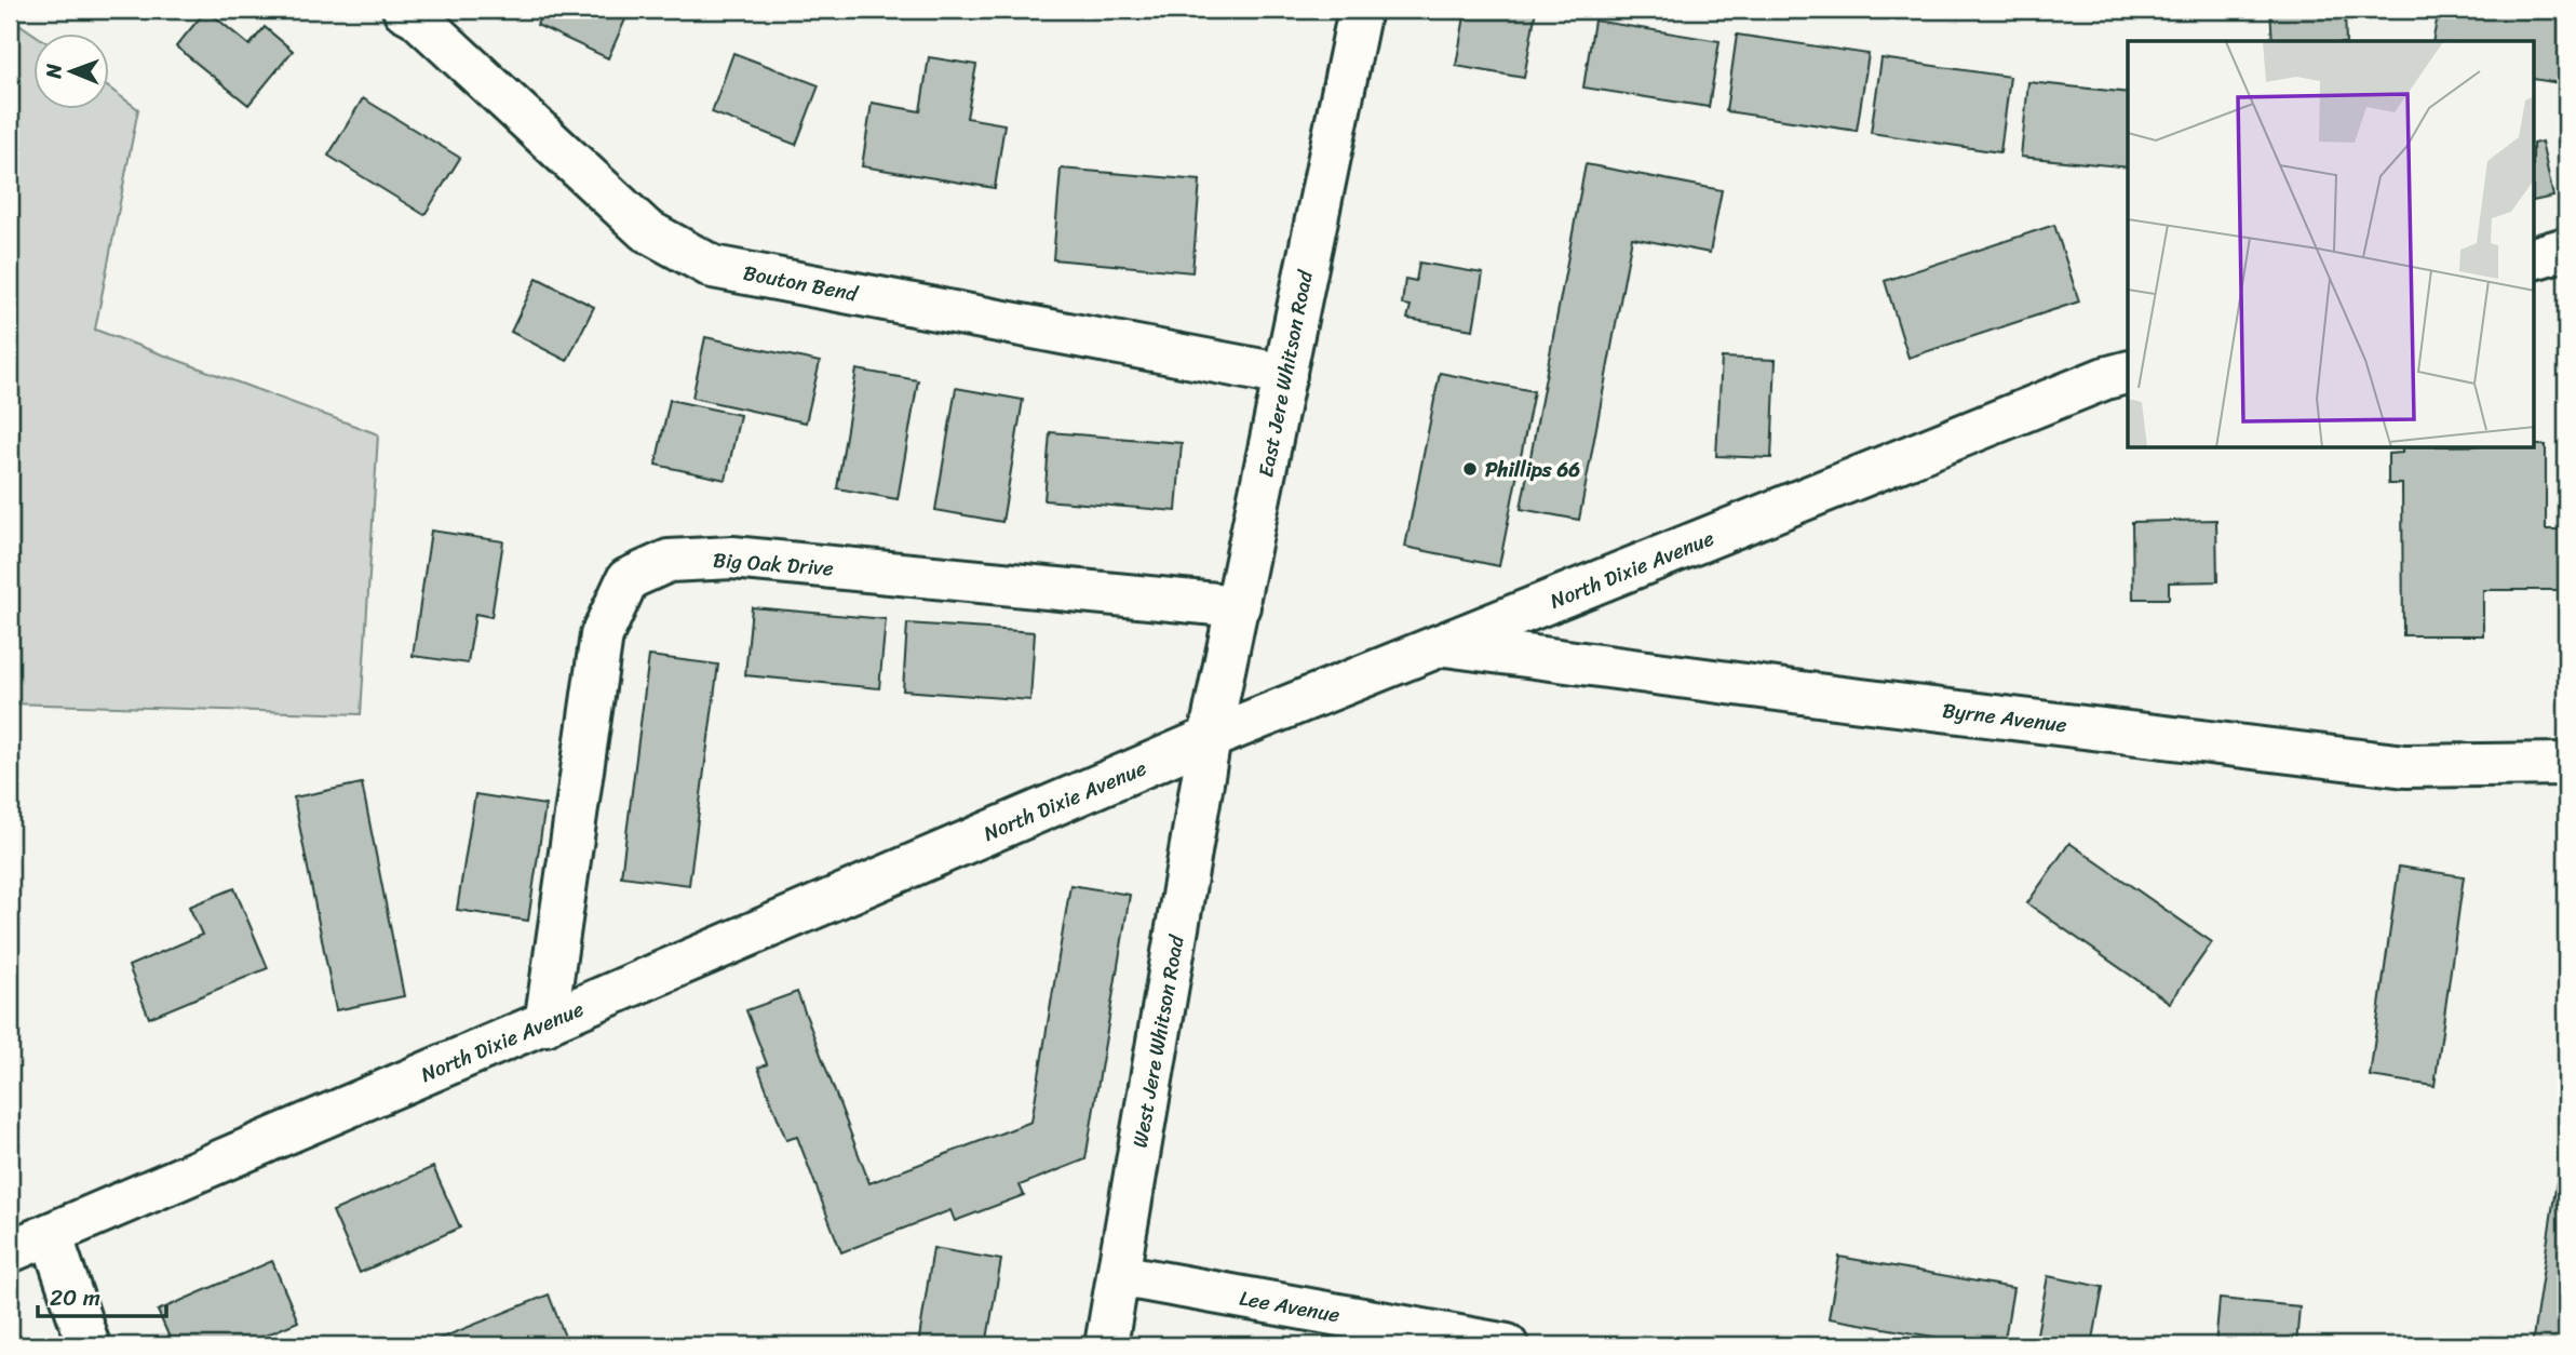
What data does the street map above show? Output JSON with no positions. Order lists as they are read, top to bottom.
{
  "streets": {
    "street": [
      "Bouton Bend",
      "East Jere Whitson Road",
      "Big Oak Drive",
      "North Dixie Avenue",
      "Byrne Avenue",
      "West Jere Whitson Road",
      "Lee Avenue"
    ]
  },
  "crossings": [
    ["Bouton Bend", "East Jere Whitson Road"],
    ["East Jere Whitson Road", "Big Oak Drive"],
    ["East Jere Whitson Road", "North Dixie Avenue"],
    ["East Jere Whitson Road", "West Jere Whitson Road"],
    ["Big Oak Drive", "North Dixie Avenue"],
    ["North Dixie Avenue", "Byrne Avenue"],
    ["North Dixie Avenue", "West Jere Whitson Road"],
    ["West Jere Whitson Road", "Lee Avenue"]
  ],
  "places": ["Phillips 66"],
  "scale_bar": "20 m",
  "north": "left"
}
